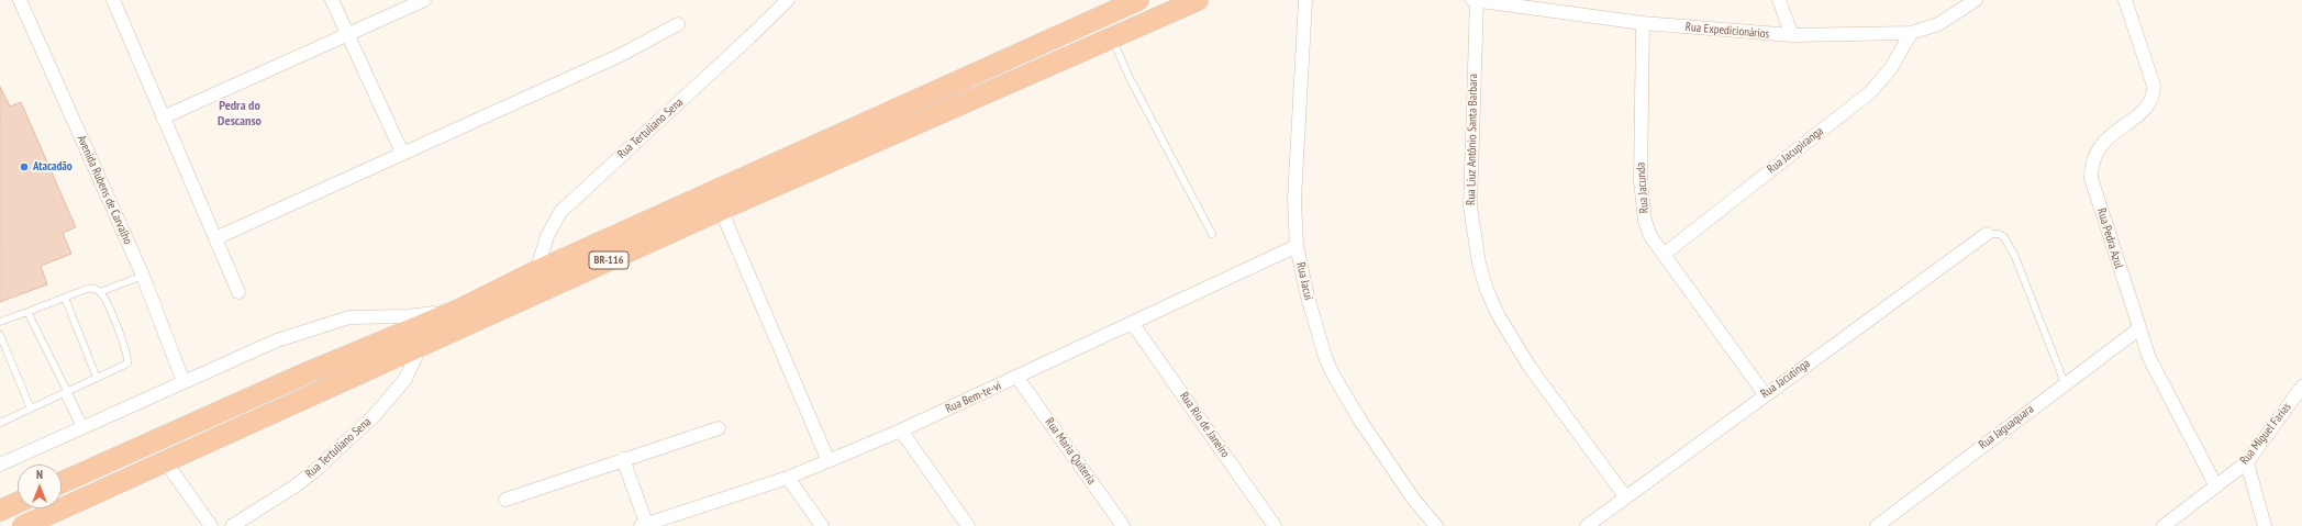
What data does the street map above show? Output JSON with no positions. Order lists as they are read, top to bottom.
{
  "streets": {
    "highway": ["BR-116"],
    "street": [
      "Rua Expedicionários",
      "Rua Tertuliano Sena",
      "Rua Liuz Antônio Santa Barbara",
      "Rua Jacupiranga",
      "Rua Jacunda",
      "Avenida Rubens de Carvalho",
      "Rua Pedra Azul",
      "Rua Jacui",
      "Rua Jacutinga",
      "Rua Bem-te-vi",
      "Rua Rio de Janeiro",
      "Rua Jaguaquara",
      "Rua Miguel Farias",
      "Rua Maria Quiteria"
    ]
  },
  "crossings": [
    ["Rua Expedicionários", "Rua Liuz Antônio Santa Barbara"],
    ["Rua Expedicionários", "Rua Jacupiranga"],
    ["Rua Expedicionários", "Rua Jacunda"],
    ["Rua Tertuliano Sena", "BR-116"],
    ["Rua Liuz Antônio Santa Barbara", "Rua Jacutinga"],
    ["Rua Jacupiranga", "Rua Jacunda"],
    ["Rua Jacunda", "Rua Jacutinga"],
    ["Rua Pedra Azul", "Rua Jaguaquara"],
    ["Rua Pedra Azul", "Rua Miguel Farias"],
    ["Rua Jacui", "Rua Bem-te-vi"],
    ["Rua Bem-te-vi", "Rua Rio de Janeiro"],
    ["Rua Bem-te-vi", "Rua Maria Quiteria"]
  ],
  "districts": ["Pedra do Descanso"],
  "places": ["Atacadão"],
  "north": "top"
}
